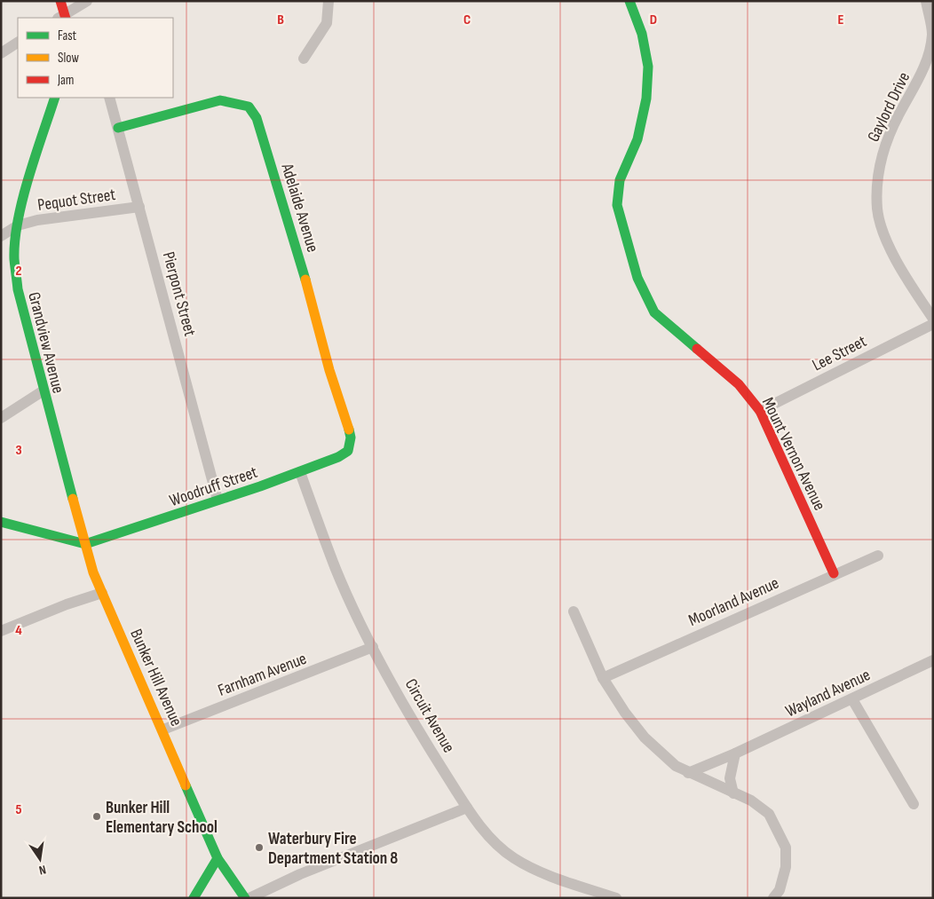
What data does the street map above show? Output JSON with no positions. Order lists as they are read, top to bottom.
{
  "streets": {
    "street": [
      "Gaylord Drive",
      "Pequot Street",
      "Adelaide Avenue",
      "Pierpont Street",
      "Grandview Avenue",
      "Lee Street",
      "Mount Vernon Avenue",
      "Woodruff Street",
      "Moorland Avenue",
      "Farnham Avenue",
      "Bunker Hill Avenue",
      "Wayland Avenue",
      "Circuit Avenue"
    ]
  },
  "crossings": [
    ["Pequot Street", "Pierpont Street"],
    ["Pequot Street", "Grandview Avenue"],
    ["Adelaide Avenue", "Pierpont Street"],
    ["Adelaide Avenue", "Woodruff Street"],
    ["Pierpont Street", "Woodruff Street"],
    ["Grandview Avenue", "Woodruff Street"],
    ["Grandview Avenue", "Bunker Hill Avenue"],
    ["Lee Street", "Mount Vernon Avenue"],
    ["Mount Vernon Avenue", "Moorland Avenue"],
    ["Woodruff Street", "Bunker Hill Avenue"],
    ["Woodruff Street", "Circuit Avenue"],
    ["Farnham Avenue", "Bunker Hill Avenue"],
    ["Farnham Avenue", "Circuit Avenue"]
  ],
  "places": ["Bunker Hill Elementary School", "Waterbury Fire Department Station 8"],
  "legend": ["Fast", "Slow", "Jam"],
  "north": "bottom",
  "grid": {
    "columns": [
      "B",
      "C",
      "D",
      "E"
    ],
    "rows": [
      "2",
      "3",
      "4",
      "5"
    ]
  }
}
